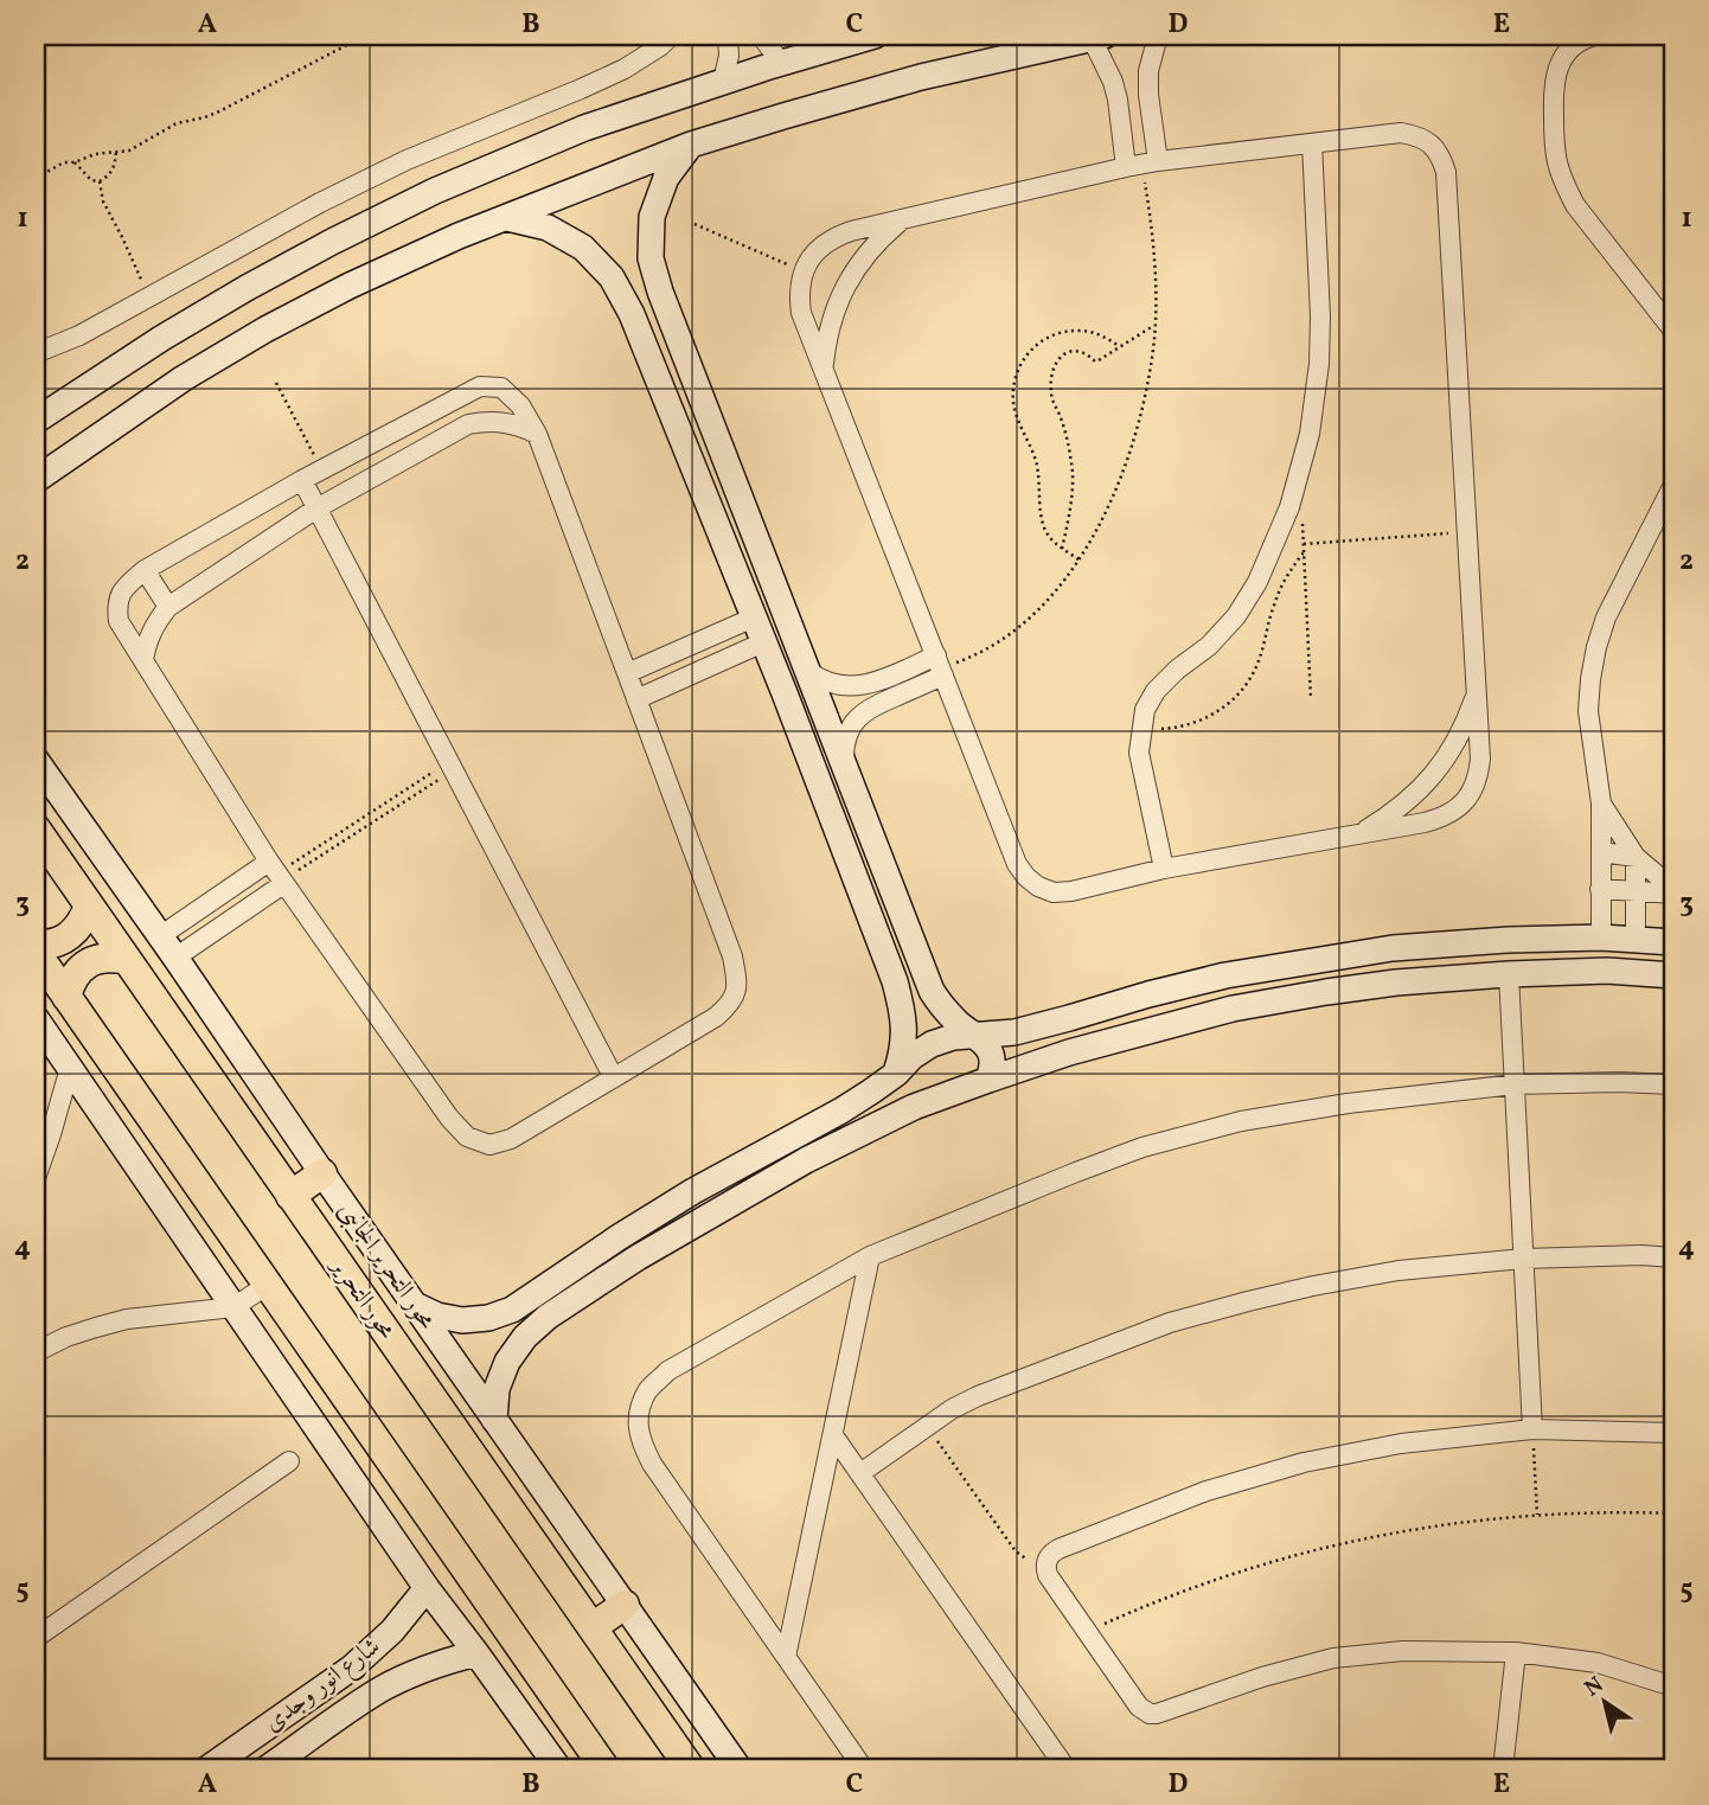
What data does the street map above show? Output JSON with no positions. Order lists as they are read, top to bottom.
{
  "streets": {
    "main road": ["محور التحرير"],
    "street": ["محور التحرير الجانبى", "شارع انور وجدى"]
  },
  "north": "top left",
  "grid": {
    "columns": [
      "A",
      "B",
      "C",
      "D",
      "E"
    ],
    "rows": [
      "1",
      "2",
      "3",
      "4",
      "5"
    ]
  }
}
